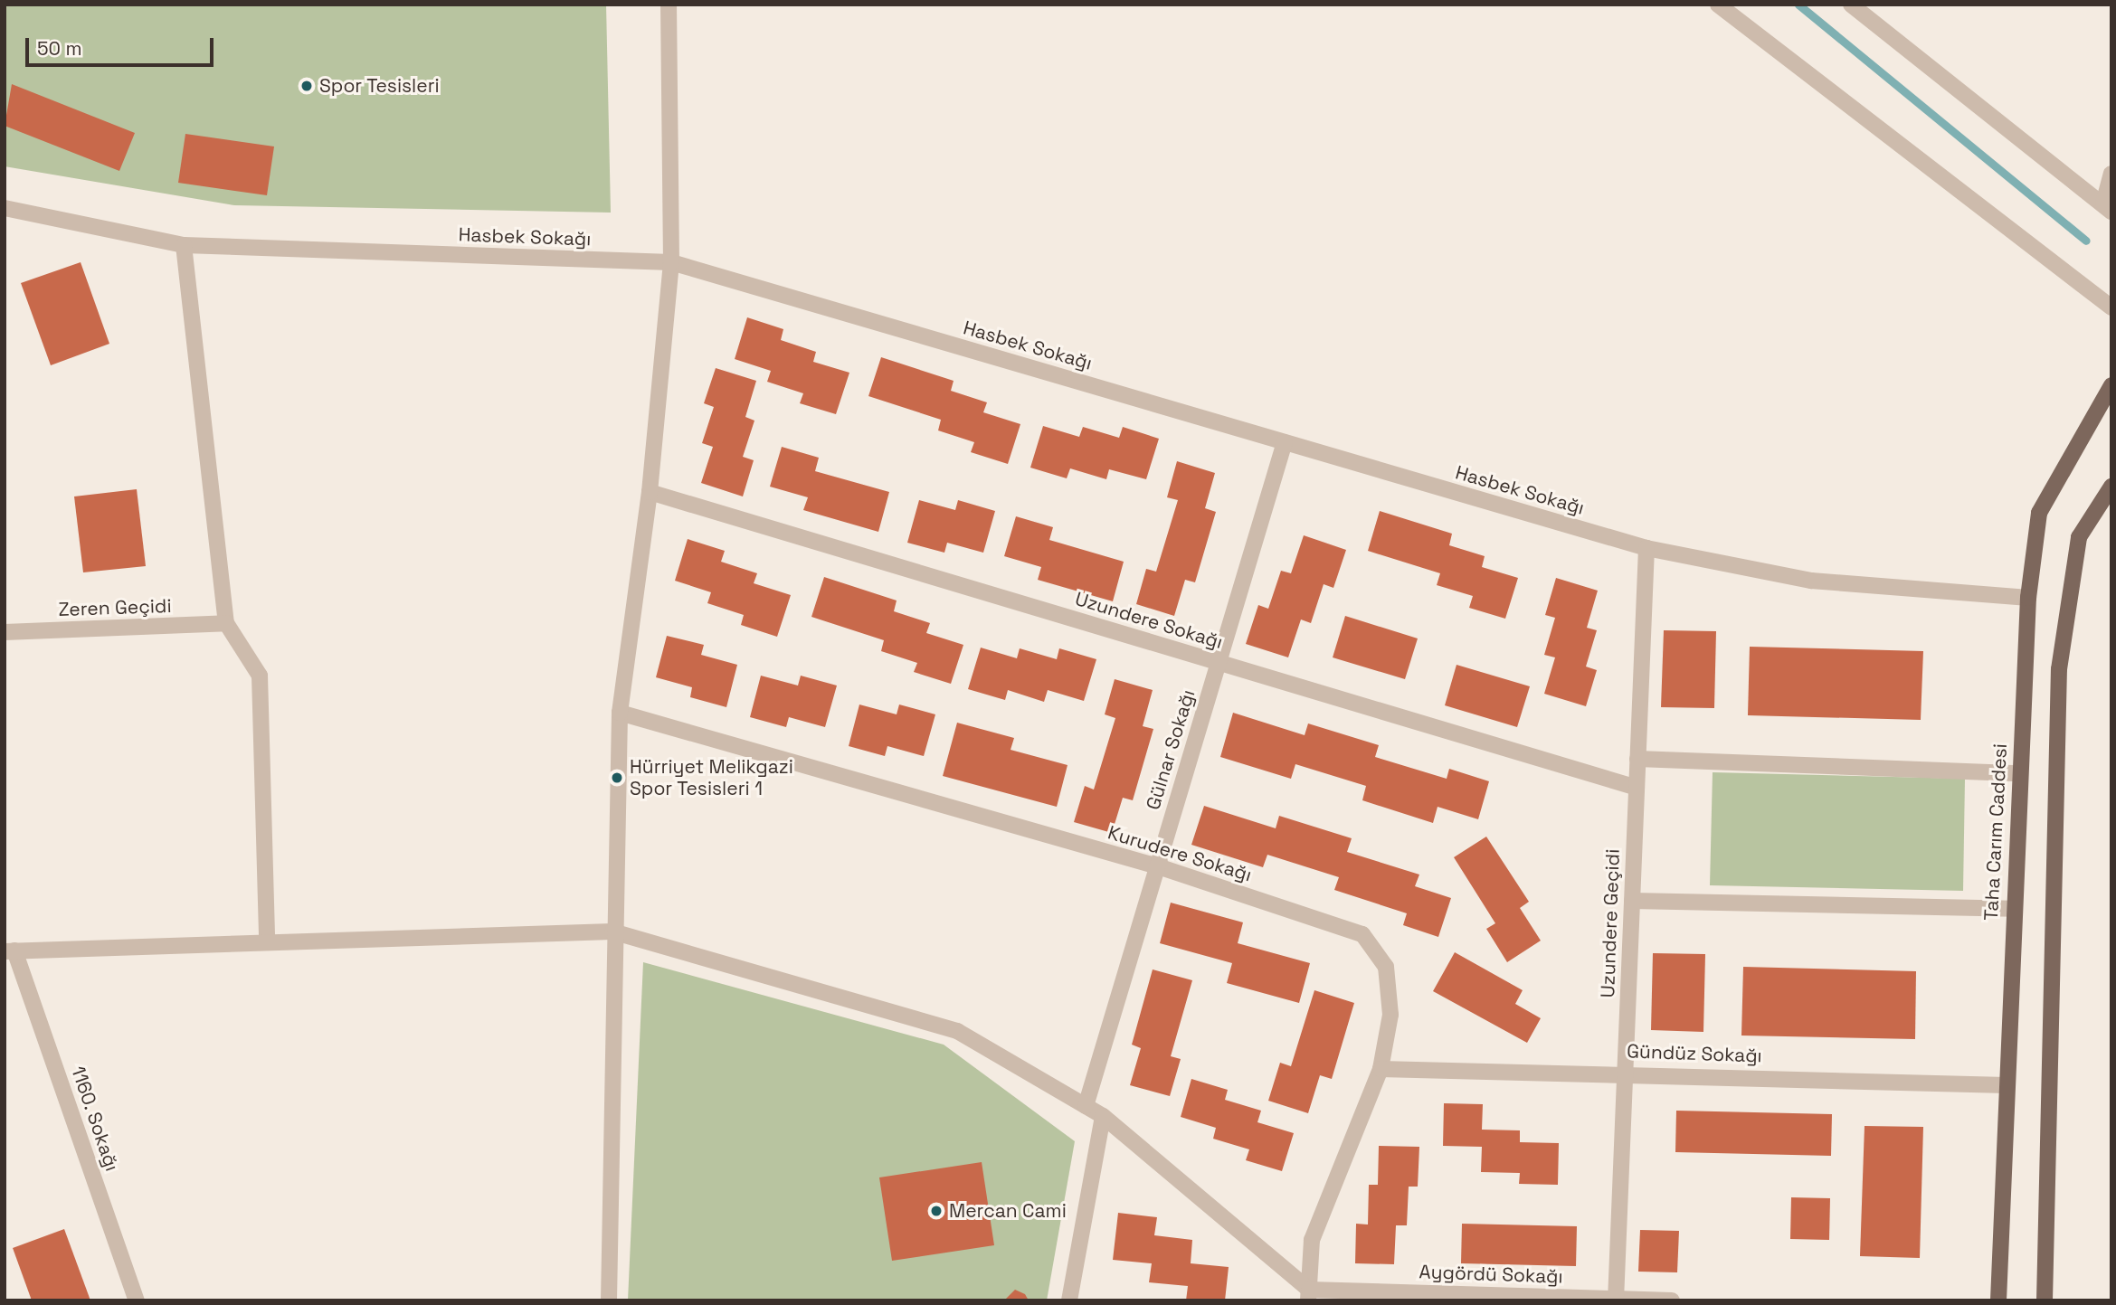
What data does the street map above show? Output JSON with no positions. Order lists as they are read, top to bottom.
{
  "streets": {
    "main road": ["Taha Carım Caddesi"],
    "street": [
      "Hasbek Sokağı",
      "Zeren Geçidi",
      "Uzundere Sokağı",
      "Gülnar Sokağı",
      "Kurudere Sokağı",
      "Uzundere Geçidi",
      "Gündüz Sokağı",
      "1160. Sokağı",
      "Aygördü Sokağı"
    ]
  },
  "crossings": [
    ["Hasbek Sokağı", "Gülnar Sokağı"],
    ["Hasbek Sokağı", "Taha Carım Caddesi"],
    ["Hasbek Sokağı", "Uzundere Geçidi"],
    ["Uzundere Sokağı", "Gülnar Sokağı"],
    ["Uzundere Sokağı", "Uzundere Geçidi"],
    ["Gülnar Sokağı", "Kurudere Sokağı"],
    ["Taha Carım Caddesi", "Gündüz Sokağı"],
    ["Kurudere Sokağı", "Gündüz Sokağı"],
    ["Kurudere Sokağı", "Aygördü Sokağı"],
    ["Uzundere Geçidi", "Gündüz Sokağı"],
    ["Uzundere Geçidi", "Aygördü Sokağı"]
  ],
  "places": ["Spor Tesisleri", "Hürriyet Melikgazi Spor Tesisleri 1", "Mercan Cami"],
  "scale_bar": "50 m"
}
